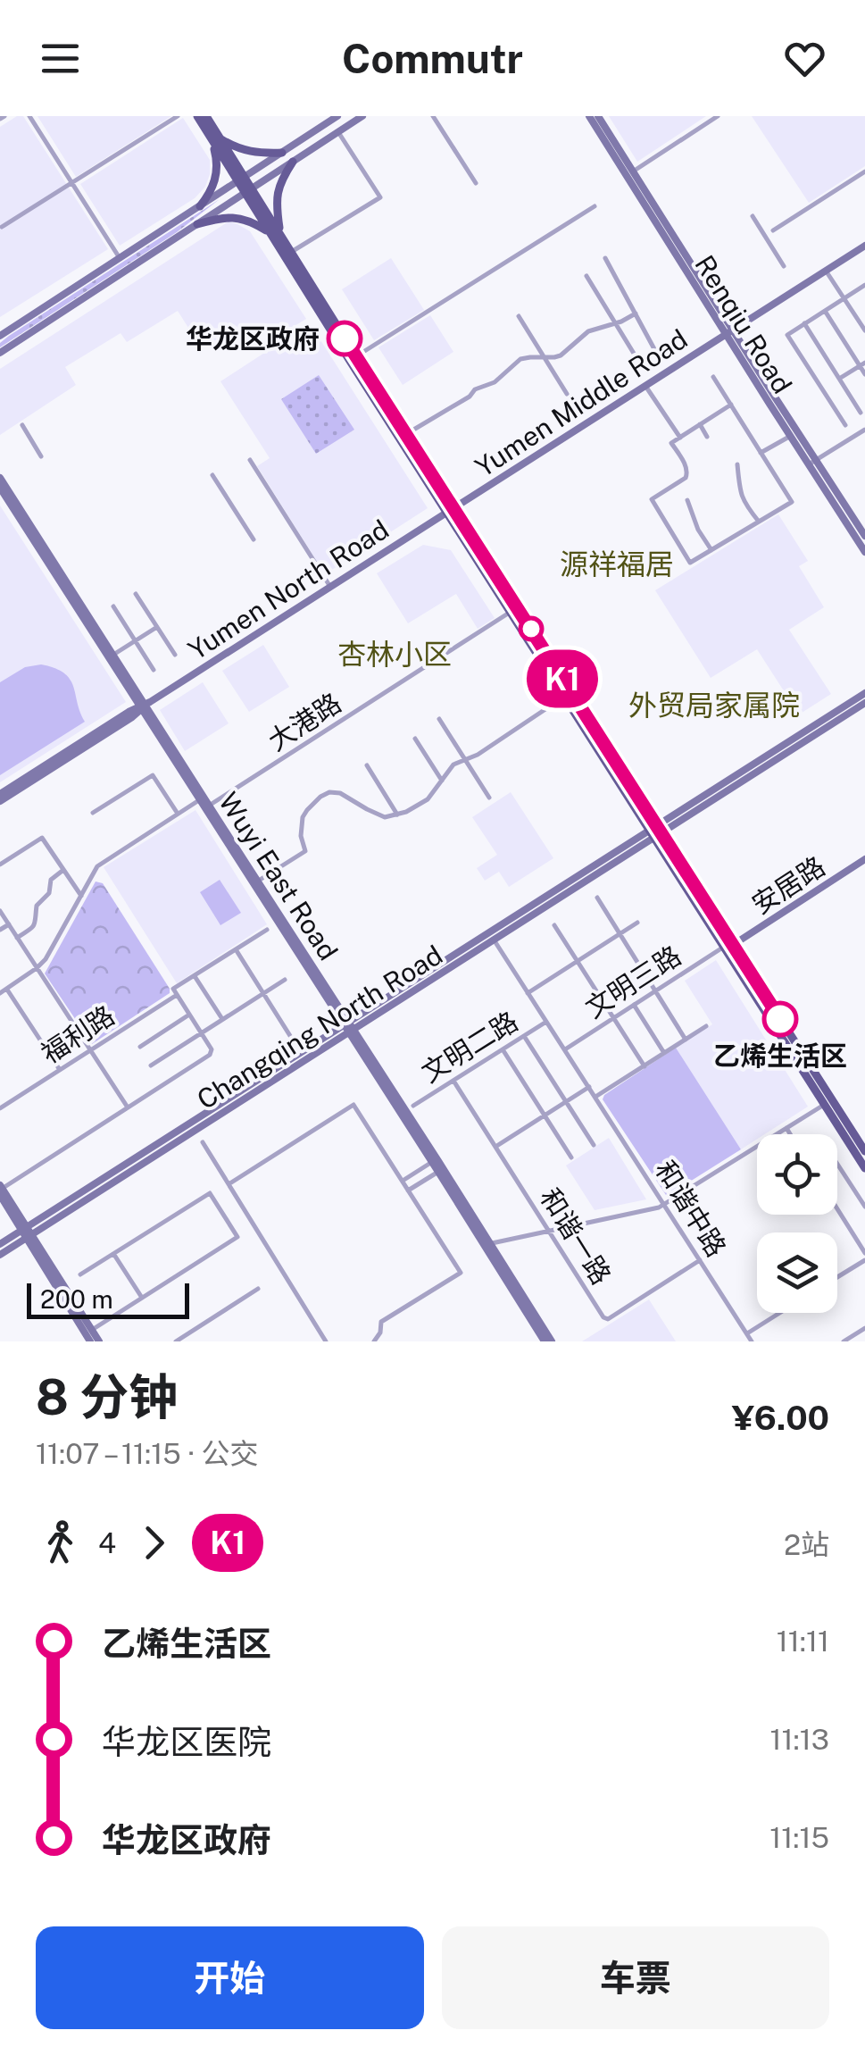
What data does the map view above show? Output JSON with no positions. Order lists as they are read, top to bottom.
{
  "streets": {
    "street": [
      "Renqiu Road",
      "Yumen Middle Road",
      "Yumen North Road",
      "大港路",
      "Wuyi East Road",
      "安居路",
      "文明三路",
      "Changqing North Road",
      "福利路",
      "文明二路",
      "和谐中路",
      "和谐一路"
    ]
  },
  "crossings": [
    ["Renqiu Road", "Yumen Middle Road"],
    ["Yumen Middle Road", "Yumen North Road"],
    ["Yumen North Road", "Wuyi East Road"],
    ["大港路", "Wuyi East Road"],
    ["Wuyi East Road", "Changqing North Road"],
    ["安居路", "文明三路"],
    ["文明三路", "和谐中路"],
    ["Changqing North Road", "和谐中路"],
    ["文明二路", "和谐中路"],
    ["文明二路", "和谐一路"],
    ["和谐中路", "和谐一路"]
  ],
  "districts": ["源祥福居", "杏林小区", "外贸局家属院"],
  "places": ["华龙区政府", "乙烯生活区"],
  "lines": ["bus line K1"],
  "scale_bar": "200 m",
  "page": {
    "header": "Commutr",
    "on_map": "K1",
    "scale": "200 m",
    "heading": ["8 分钟", "11:07 – 11:15 · 公交", "¥6.00"],
    "legs": ["4", "K1", "2站"],
    "list": [
      {
        "name": "乙烯生活区",
        "value": "11:11"
      },
      {
        "name": "华龙区医院",
        "value": "11:13"
      },
      {
        "name": "华龙区政府",
        "value": "11:15"
      }
    ],
    "buttons": ["开始", "车票"]
  }
}
